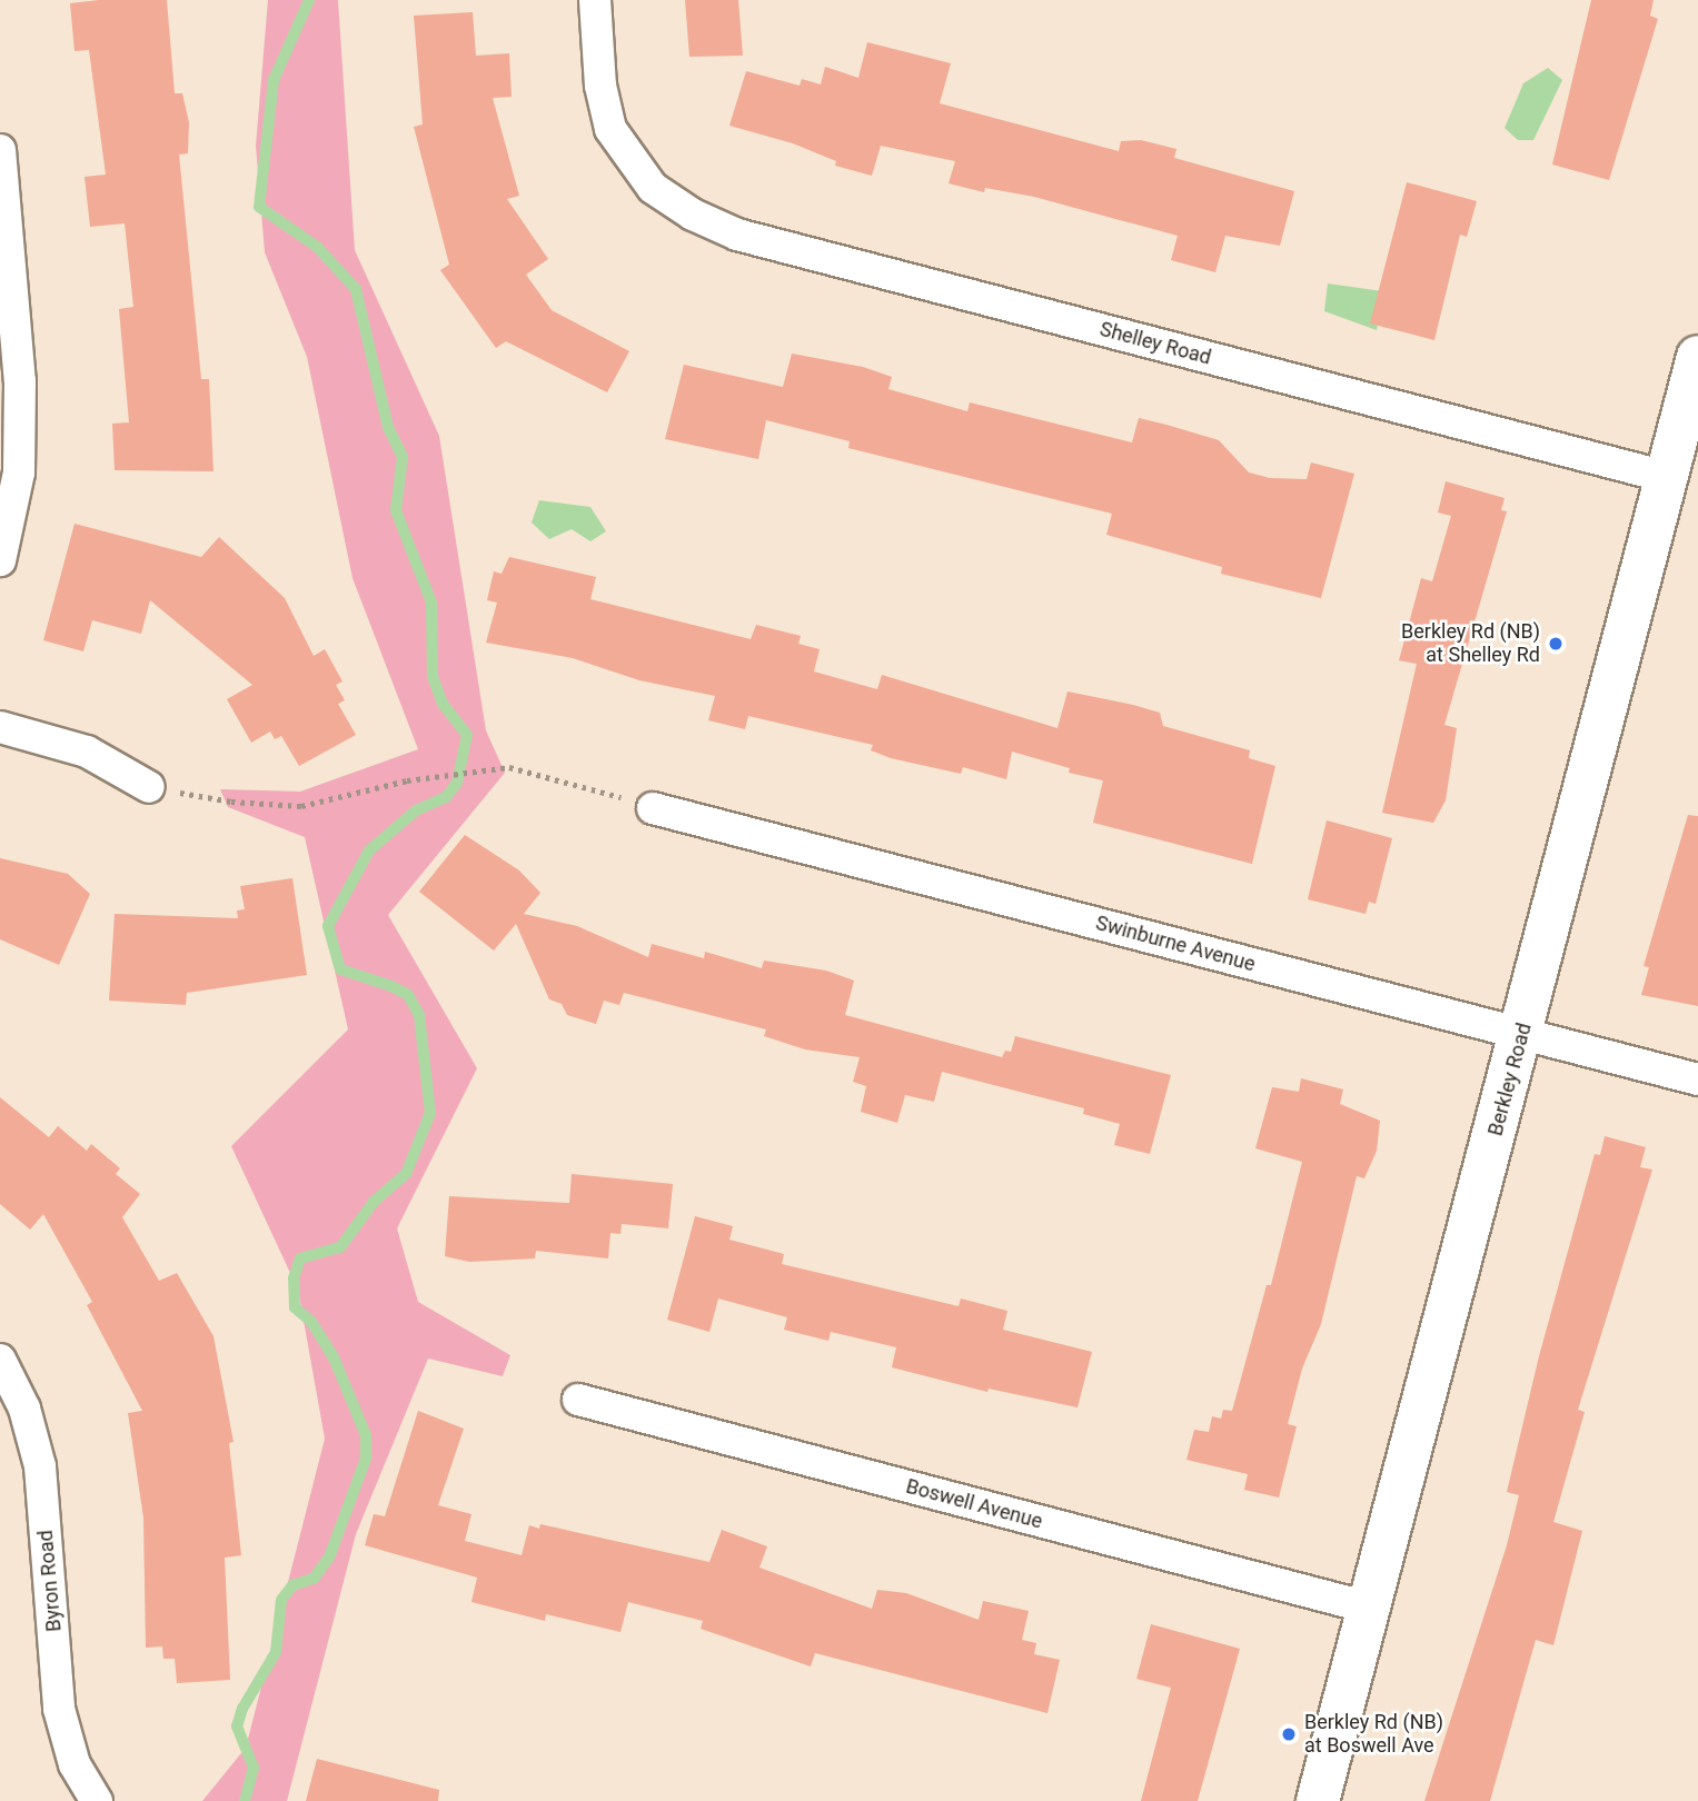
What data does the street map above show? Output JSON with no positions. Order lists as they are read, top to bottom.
{
  "streets": {
    "street": [
      "Shelley Road",
      "Swinburne Avenue",
      "Berkley Road",
      "Boswell Avenue",
      "Byron Road"
    ]
  },
  "crossings": [
    ["Shelley Road", "Berkley Road"],
    ["Swinburne Avenue", "Berkley Road"],
    ["Berkley Road", "Boswell Avenue"]
  ],
  "places": ["Berkley Rd (NB) at Shelley Rd", "Berkley Rd (NB) at Boswell Ave"]
}
